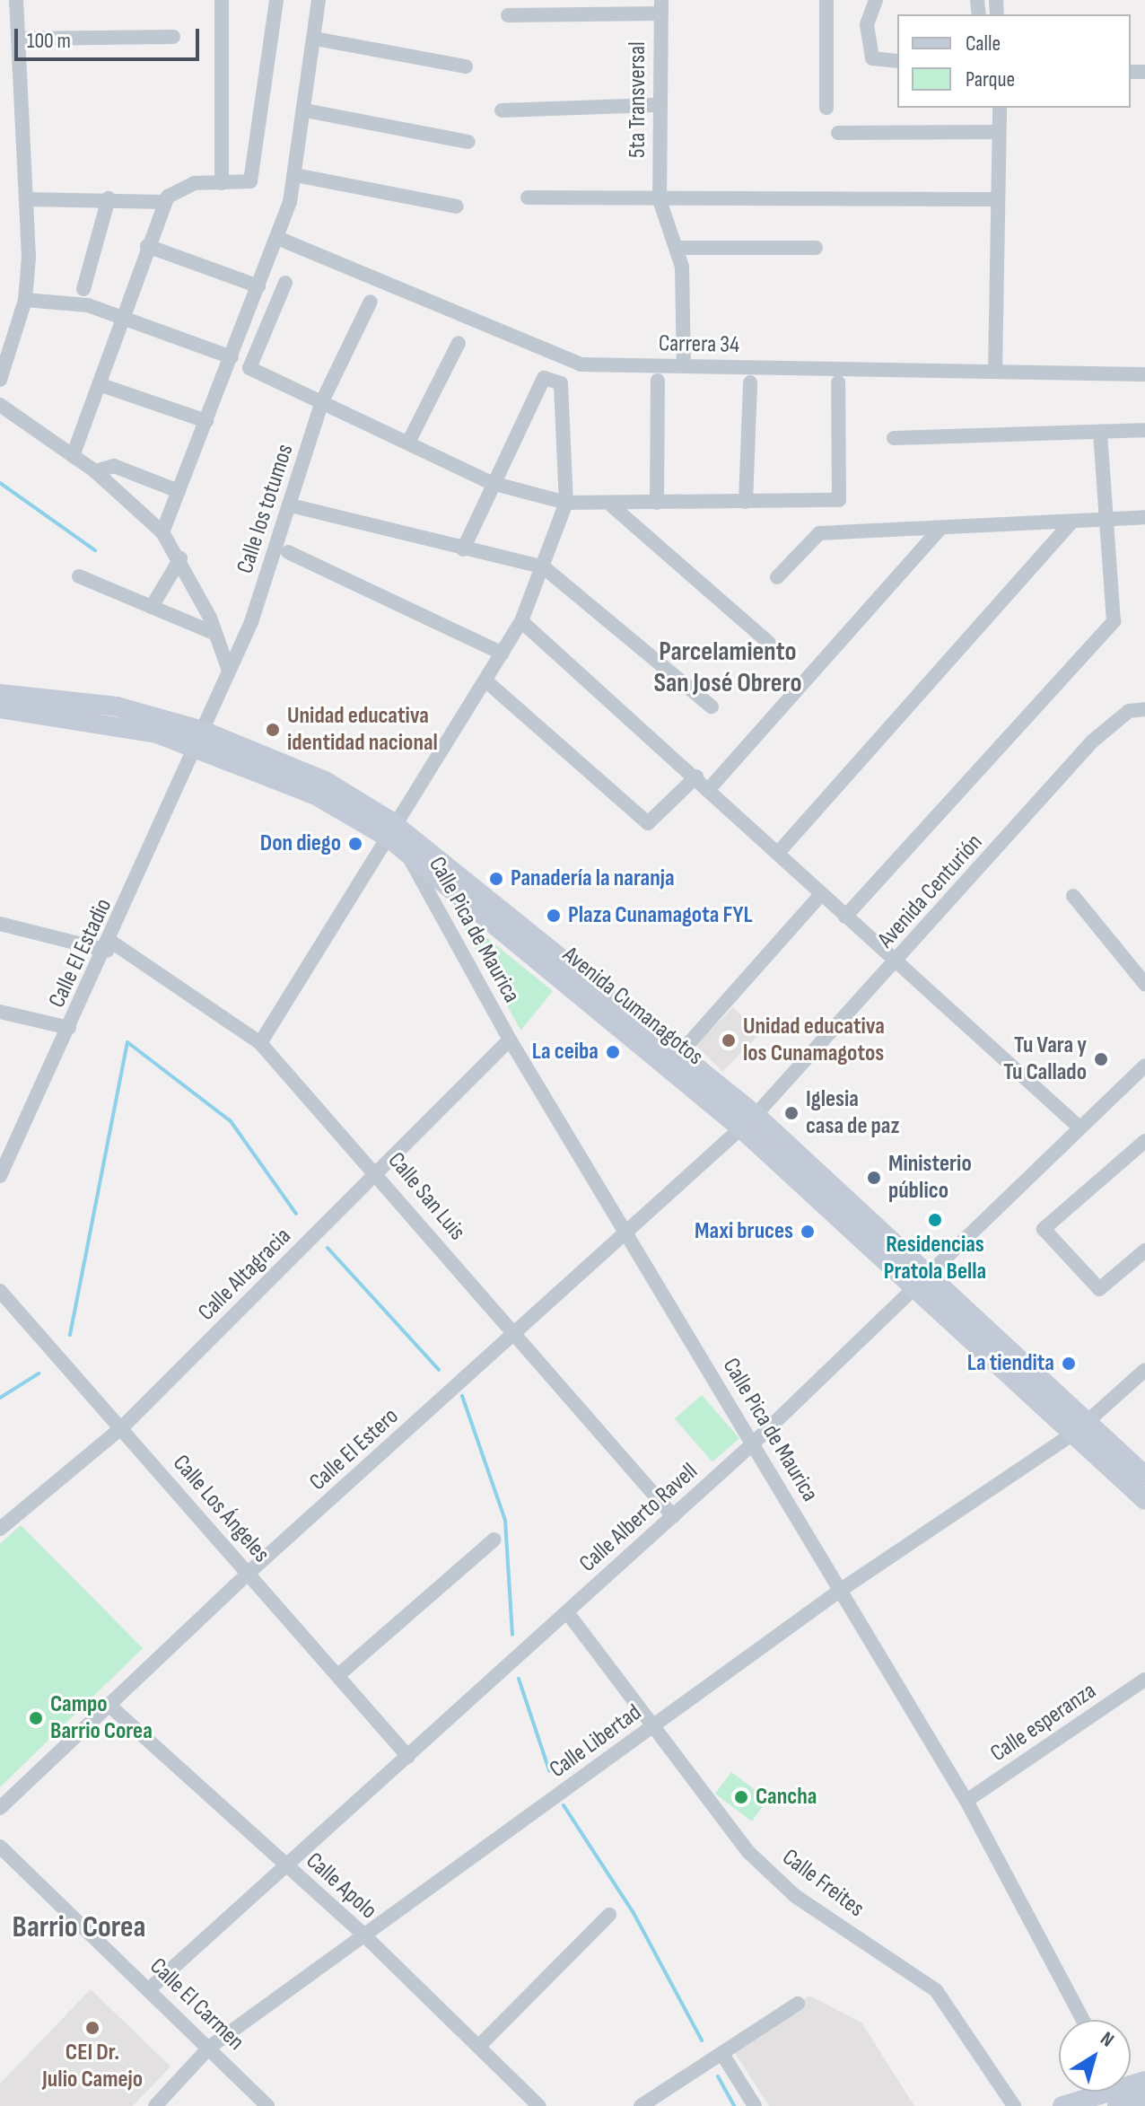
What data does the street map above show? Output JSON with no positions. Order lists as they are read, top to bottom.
{
  "streets": {
    "street": [
      "5ta Transversal",
      "Carrera 34",
      "Calle los totumos",
      "Avenida Centurión",
      "Calle Pica de Maurica",
      "Calle El Estadio",
      "Avenida Cumanagotos",
      "Calle San Luis",
      "Calle Altagracia",
      "Calle El Estero",
      "Calle Los Ángeles",
      "Calle Alberto Ravell",
      "Calle esperanza",
      "Calle Libertad",
      "Calle Freites",
      "Calle Apolo",
      "Calle El Carmen"
    ]
  },
  "crossings": [
    ["Calle los totumos", "Calle El Estadio"],
    ["Calle los totumos", "Avenida Cumanagotos"],
    ["Avenida Centurión", "Avenida Cumanagotos"],
    ["Avenida Centurión", "Calle El Estero"],
    ["Calle Pica de Maurica", "Avenida Cumanagotos"],
    ["Calle Pica de Maurica", "Calle Altagracia"],
    ["Calle Pica de Maurica", "Calle El Estero"],
    ["Calle Pica de Maurica", "Calle Alberto Ravell"],
    ["Calle Pica de Maurica", "Calle esperanza"],
    ["Calle Pica de Maurica", "Calle Libertad"],
    ["Calle El Estadio", "Avenida Cumanagotos"],
    ["Calle El Estadio", "Calle San Luis"],
    ["Avenida Cumanagotos", "Calle El Estero"],
    ["Avenida Cumanagotos", "Calle Alberto Ravell"],
    ["Avenida Cumanagotos", "Calle Libertad"],
    ["Calle San Luis", "Calle Altagracia"],
    ["Calle San Luis", "Calle El Estero"],
    ["Calle San Luis", "Calle Alberto Ravell"],
    ["Calle Altagracia", "Calle Los Ángeles"],
    ["Calle El Estero", "Calle Los Ángeles"],
    ["Calle El Estero", "Calle Apolo"],
    ["Calle Los Ángeles", "Calle Alberto Ravell"],
    ["Calle Alberto Ravell", "Calle Freites"],
    ["Calle Alberto Ravell", "Calle Apolo"],
    ["Calle Alberto Ravell", "Calle El Carmen"],
    ["Calle Libertad", "Calle Freites"],
    ["Calle Libertad", "Calle Apolo"],
    ["Calle Libertad", "Calle El Carmen"]
  ],
  "districts": ["Parcelamiento San José Obrero", "Barrio Corea"],
  "places": [
    "Unidad educativa identidad nacional",
    "Don diego",
    "Panadería la naranja",
    "Plaza Cunamagota FYL",
    "Unidad educativa los Cunamagotos",
    "La ceiba",
    "Tu Vara y Tu Callado",
    "Iglesia casa de paz",
    "Ministerio público",
    "Residencias Pratola Bella",
    "Maxi bruces",
    "La tiendita",
    "Campo Barrio Corea",
    "Cancha",
    "CEI Dr. Julio Camejo"
  ],
  "legend": ["Calle", "Parque"],
  "scale_bar": "100 m",
  "north": "top right"
}
